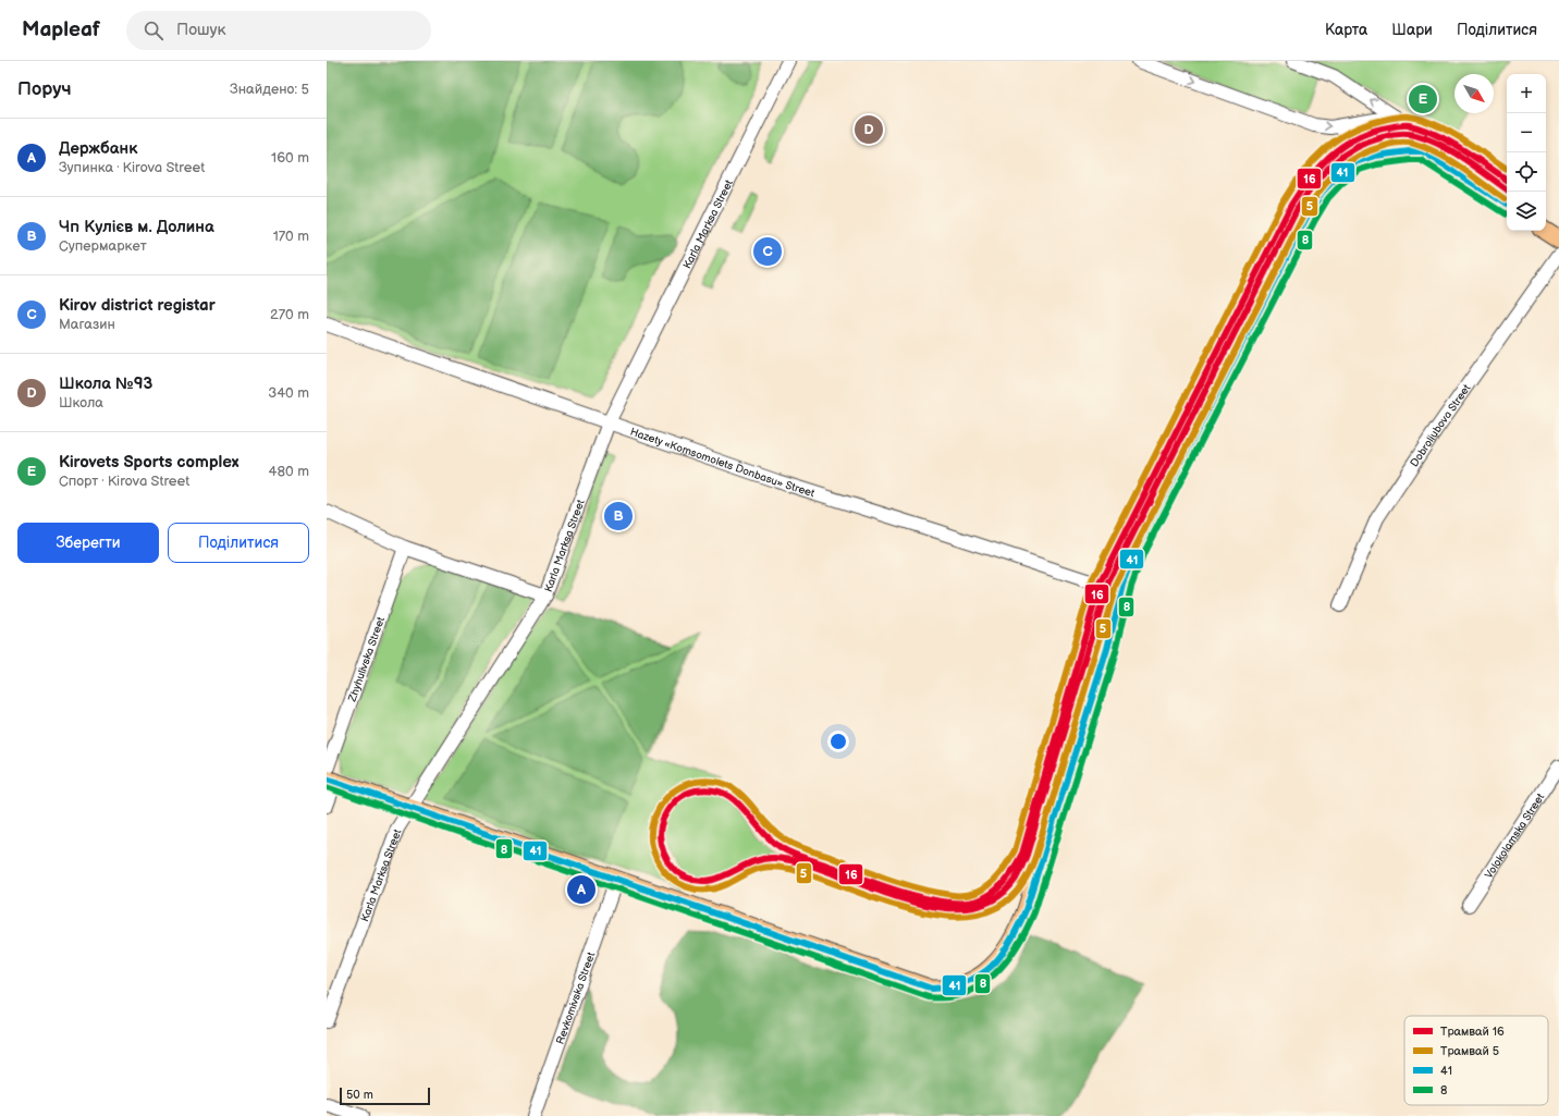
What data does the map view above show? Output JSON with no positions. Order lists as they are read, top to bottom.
{
  "streets": {
    "street": [
      "Karla Marksa Street",
      "Dobroliubova Street",
      "Hazety «Komsomolets Donbasu» Street",
      "Zhyhulivska Street",
      "Volokolamska Street",
      "Revkomivska Street"
    ]
  },
  "crossings": [
    ["Karla Marksa Street", "Hazety «Komsomolets Donbasu» Street"]
  ],
  "lines": [
    "tram line 5",
    "tram line 16",
    "transit line 41",
    "transit line 8"
  ],
  "legend": [
    "Трамвай 16",
    "Трамвай 5",
    "41",
    "8"
  ],
  "scale_bar": "50 m",
  "north": "bottom right",
  "page": {
    "header": "Mapleaf",
    "search": "Пошук",
    "nav": ["Карта", "Шари", "Поділитися"],
    "heading": ["Поруч", "Знайдено: 5"],
    "map_buttons": ["+", "−"],
    "pins": [
      "E",
      "D",
      "C",
      "B",
      "A"
    ],
    "list": [
      {
        "mark": "A",
        "name": "Держбанк",
        "note": "Зупинка · Kirova Street",
        "value": "160 m"
      },
      {
        "mark": "B",
        "name": "Чп Кулієв м. Долина",
        "note": "Супермаркет",
        "value": "170 m"
      },
      {
        "mark": "C",
        "name": "Kirov district registar",
        "note": "Магазин",
        "value": "270 m"
      },
      {
        "mark": "D",
        "name": "Школа №93",
        "note": "Школа",
        "value": "340 m"
      },
      {
        "mark": "E",
        "name": "Kirovets Sports complex",
        "note": "Спорт · Kirova Street",
        "value": "480 m"
      }
    ],
    "buttons": ["Зберегти", "Поділитися"],
    "scale": "50 m"
  }
}
